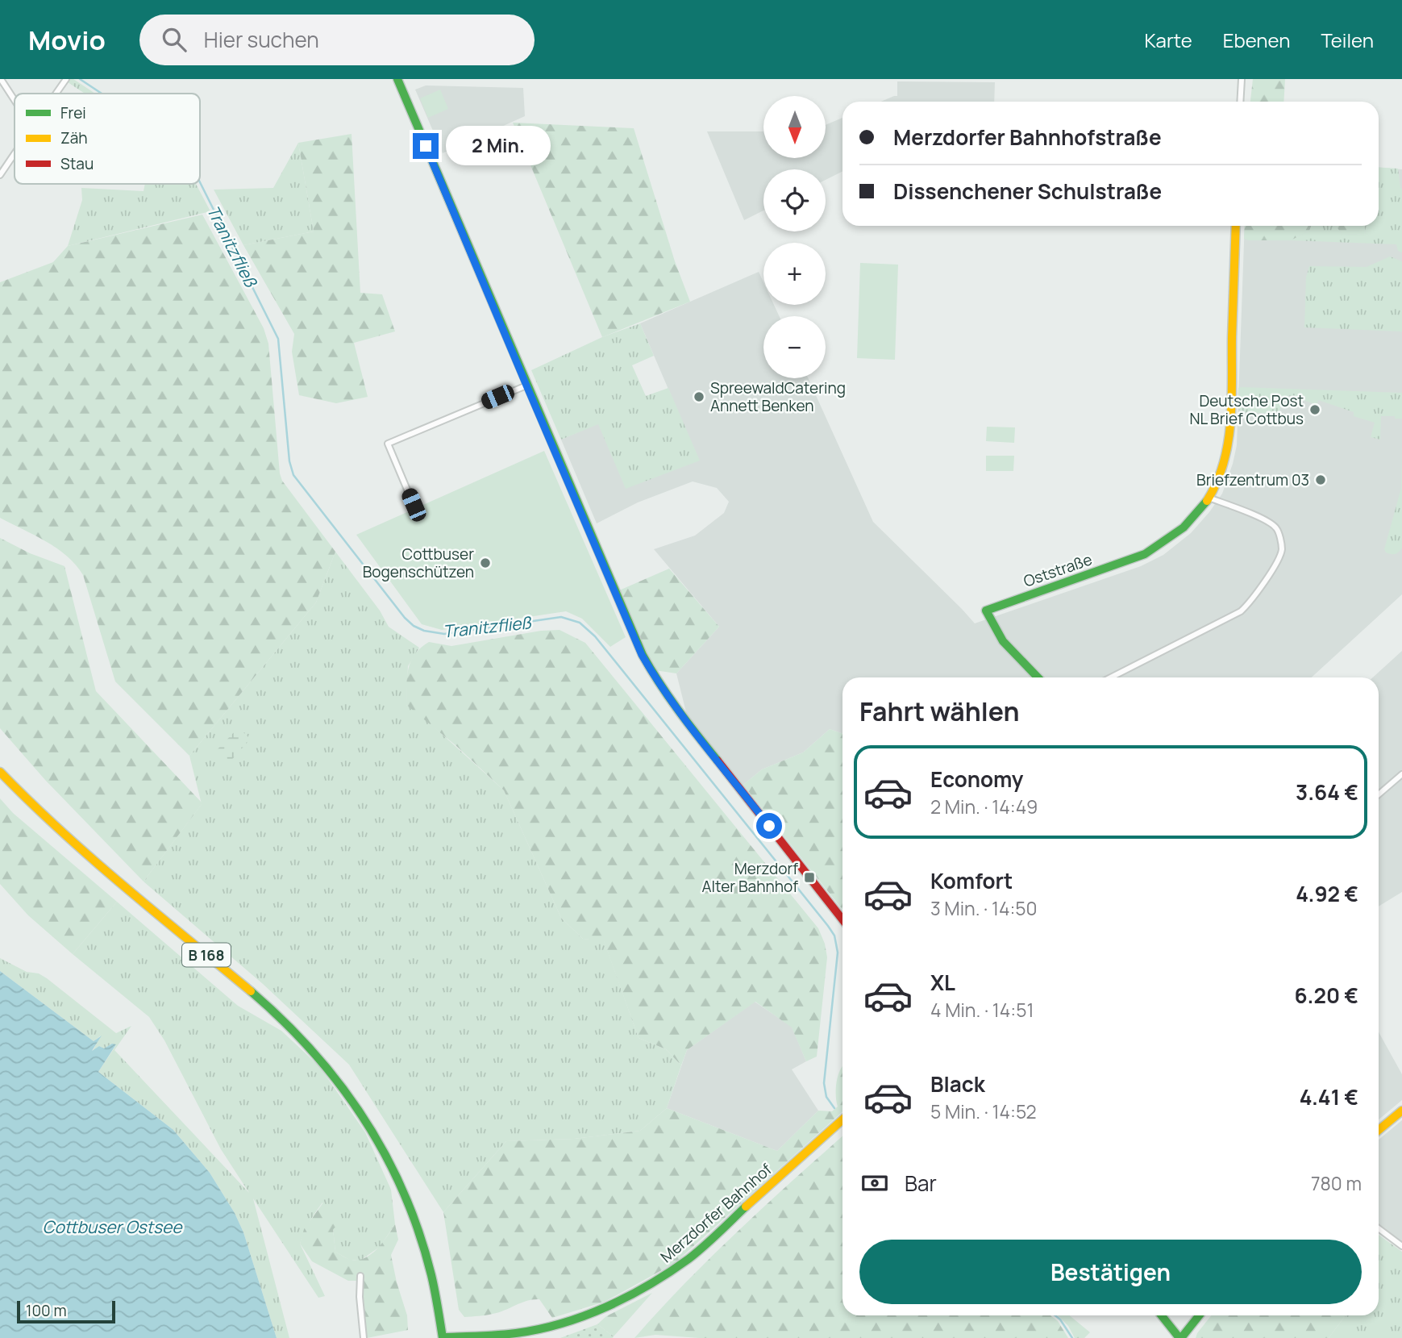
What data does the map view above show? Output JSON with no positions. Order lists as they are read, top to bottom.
{
  "streets": {
    "street": ["Oststraße", "B 168", "Merzdorfer Bahnhof"]
  },
  "crossings": [
    ["B 168", "Merzdorfer Bahnhof"]
  ],
  "water": ["Tranitzfließ", "Cottbuser Ostsee"],
  "places": {
    "other": [
      "SpreewaldCatering Annett Benken",
      "Deutsche Post NL Brief Cottbus",
      "Briefzentrum 03",
      "Cottbuser Bogenschützen"
    ],
    "transit": ["Merzdorf Alter Bahnhof"]
  },
  "legend": ["Frei", "Zäh", "Stau"],
  "scale_bar": "100 m",
  "north": "bottom",
  "page": {
    "header": "Movio",
    "search": "Hier suchen",
    "nav": ["Karte", "Ebenen", "Teilen"],
    "map_buttons": ["+", "−"],
    "banner": ["Merzdorfer Bahnhofstraße", "Dissenchener Schulstraße"],
    "bubble": "2 Min.",
    "heading": "Fahrt wählen",
    "list": [
      {
        "name": "Economy",
        "note": "2 Min. · 14:49",
        "value": "3.64 €"
      },
      {
        "name": "Komfort",
        "note": "3 Min. · 14:50",
        "value": "4.92 €"
      },
      {
        "name": "XL",
        "note": "4 Min. · 14:51",
        "value": "6.20 €"
      },
      {
        "name": "Black",
        "note": "5 Min. · 14:52",
        "value": "4.41 €"
      }
    ],
    "pay": ["Bar", "780 m"],
    "buttons": "Bestätigen",
    "scale": "100 m"
  }
}
